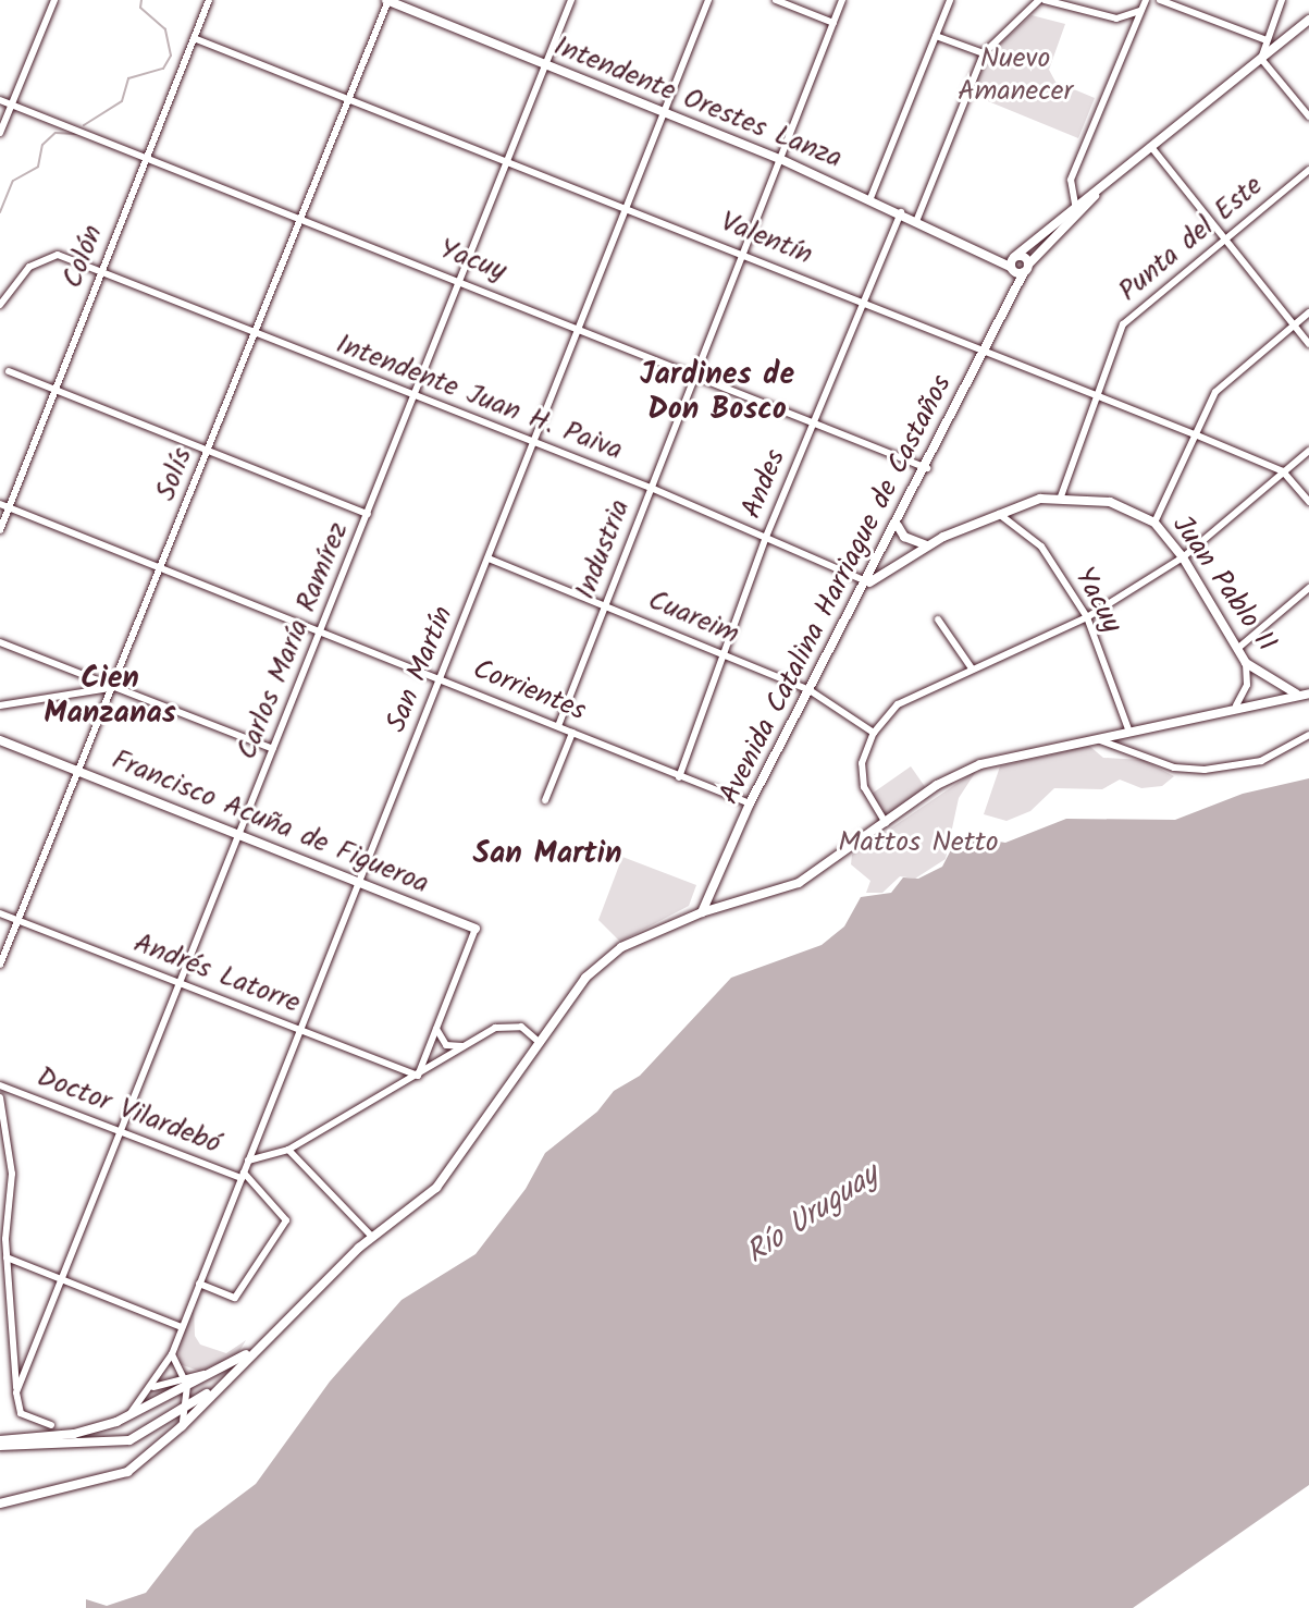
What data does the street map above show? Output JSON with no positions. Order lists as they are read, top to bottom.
{
  "streets": {
    "street": [
      "Intendente Orestes Lanza",
      "Valentín",
      "Punta del Este",
      "Colón",
      "Yacuy",
      "Intendente Juan H. Paiva",
      "Solís",
      "Andes",
      "Industria",
      "Juan Pablo II",
      "Avenida Catalina Harriague de Castaños",
      "Cuareim",
      "Carlos María Ramírez",
      "San Martín",
      "Corrientes",
      "Francisco Acuña de Figueroa",
      "Andrés Latorre",
      "Doctor Vilardebó"
    ]
  },
  "crossings": [
    ["Intendente Orestes Lanza", "Solís"],
    ["Intendente Orestes Lanza", "Andes"],
    ["Intendente Orestes Lanza", "Industria"],
    ["Intendente Orestes Lanza", "Avenida Catalina Harriague de Castaños"],
    ["Intendente Orestes Lanza", "Carlos María Ramírez"],
    ["Intendente Orestes Lanza", "San Martín"],
    ["Valentín", "Punta del Este"],
    ["Valentín", "Colón"],
    ["Valentín", "Solís"],
    ["Valentín", "Andes"],
    ["Valentín", "Industria"],
    ["Valentín", "Avenida Catalina Harriague de Castaños"],
    ["Valentín", "Carlos María Ramírez"],
    ["Valentín", "San Martín"],
    ["Punta del Este", "Juan Pablo II"],
    ["Colón", "Yacuy"],
    ["Colón", "Intendente Juan H. Paiva"],
    ["Colón", "Corrientes"],
    ["Yacuy", "Solís"],
    ["Yacuy", "Andes"],
    ["Yacuy", "Industria"],
    ["Yacuy", "Juan Pablo II"],
    ["Yacuy", "Avenida Catalina Harriague de Castaños"],
    ["Yacuy", "Carlos María Ramírez"],
    ["Yacuy", "San Martín"],
    ["Intendente Juan H. Paiva", "Solís"],
    ["Intendente Juan H. Paiva", "Andes"],
    ["Intendente Juan H. Paiva", "Industria"],
    ["Intendente Juan H. Paiva", "Juan Pablo II"],
    ["Intendente Juan H. Paiva", "Avenida Catalina Harriague de Castaños"],
    ["Intendente Juan H. Paiva", "Carlos María Ramírez"],
    ["Intendente Juan H. Paiva", "San Martín"],
    ["Solís", "Corrientes"],
    ["Solís", "Francisco Acuña de Figueroa"],
    ["Solís", "Andrés Latorre"],
    ["Andes", "Cuareim"],
    ["Andes", "Corrientes"],
    ["Industria", "Cuareim"],
    ["Industria", "Corrientes"],
    ["Juan Pablo II", "Avenida Catalina Harriague de Castaños"],
    ["Avenida Catalina Harriague de Castaños", "Cuareim"],
    ["Avenida Catalina Harriague de Castaños", "Corrientes"],
    ["Cuareim", "San Martín"],
    ["Carlos María Ramírez", "Corrientes"],
    ["Carlos María Ramírez", "Francisco Acuña de Figueroa"],
    ["Carlos María Ramírez", "Andrés Latorre"],
    ["Carlos María Ramírez", "Doctor Vilardebó"],
    ["San Martín", "Corrientes"],
    ["San Martín", "Francisco Acuña de Figueroa"],
    ["San Martín", "Andrés Latorre"],
    ["San Martín", "Doctor Vilardebó"]
  ],
  "districts": ["Jardines de Don Bosco", "Cien Manzanas", "San Martin"],
  "water": ["Río Uruguay"],
  "parks": ["Nuevo Amanecer", "Mattos Netto"]
}
